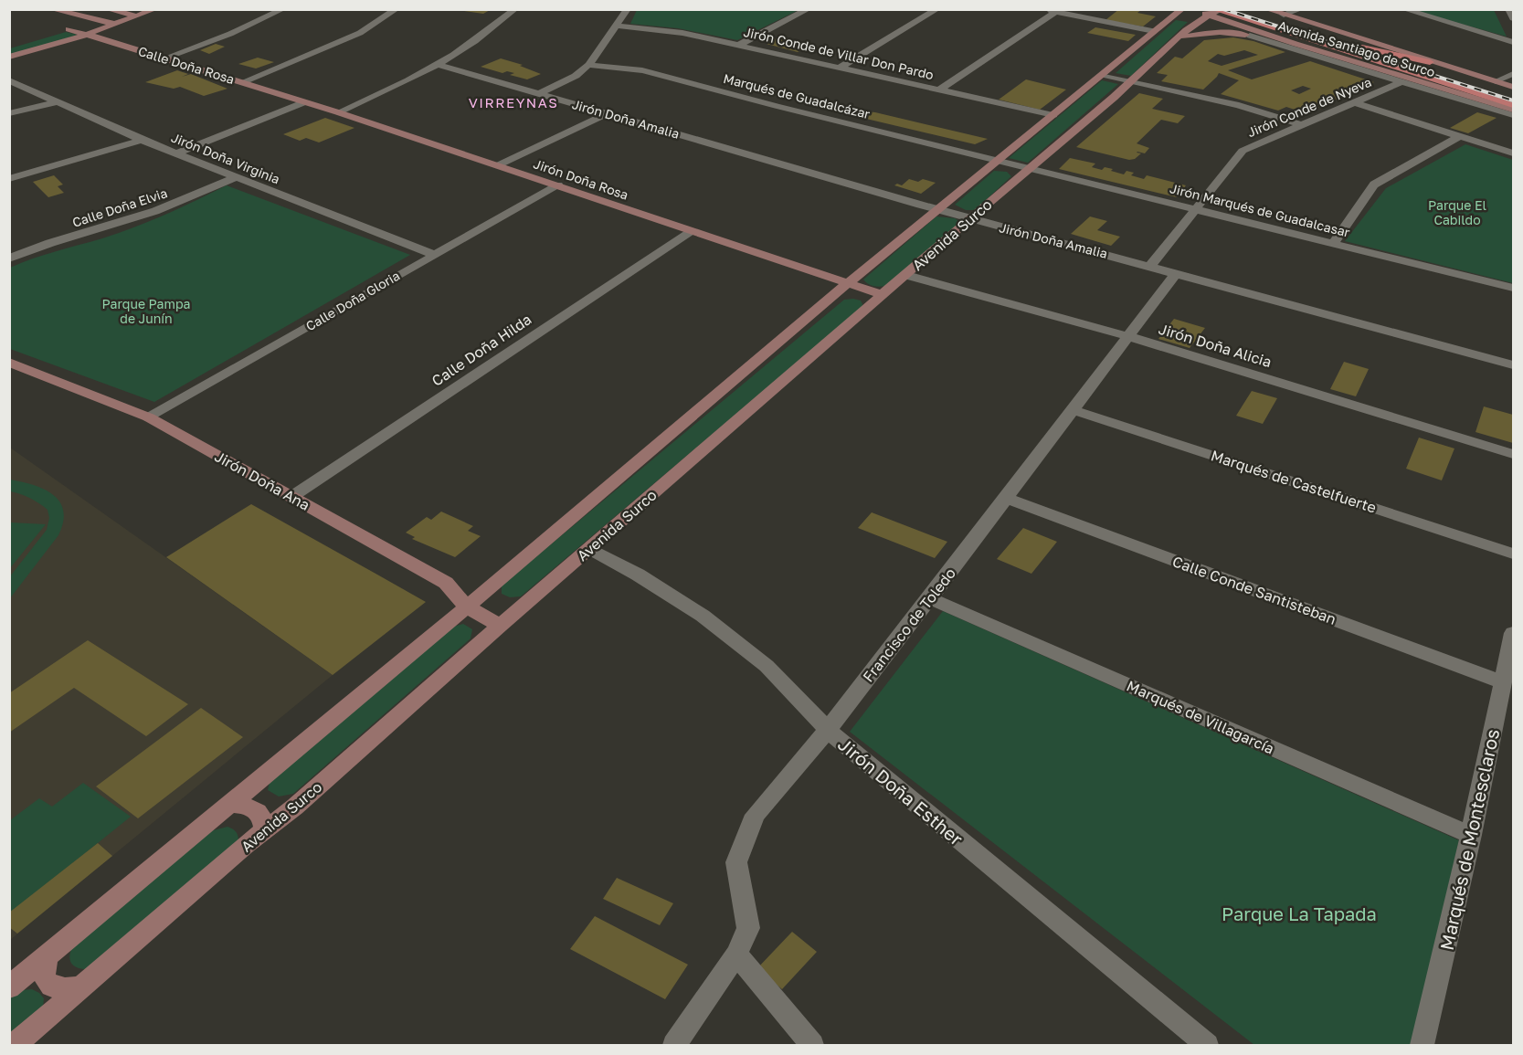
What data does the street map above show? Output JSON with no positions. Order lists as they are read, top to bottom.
{
  "streets": {
    "main road": [
      "Avenida Santiago de Surco",
      "Calle Doña Rosa",
      "Jirón Doña Rosa",
      "Avenida Surco",
      "Jirón Doña Ana"
    ],
    "street": [
      "Jirón Conde de Villar Don Pardo",
      "Marqués de Guadalcázar",
      "Jirón Conde de Nyeva",
      "Jirón Doña Amalia",
      "Jirón Doña Virginia",
      "Calle Doña Elvia",
      "Jirón Marqués de Guadalcasar",
      "Calle Doña Gloria",
      "Jirón Doña Alicia",
      "Calle Doña Hilda",
      "Marqués de Castelfuerte",
      "Calle Conde Santisteban",
      "Francisco de Toledo",
      "Marqués de Villagarcía",
      "Jirón Doña Esther",
      "Marqués de Montesclaros"
    ]
  },
  "crossings": [
    ["Avenida Santiago de Surco", "Avenida Surco"],
    ["Jirón Conde de Villar Don Pardo", "Avenida Surco"],
    ["Calle Doña Rosa", "Jirón Doña Rosa"],
    ["Marqués de Guadalcázar", "Jirón Marqués de Guadalcasar"],
    ["Marqués de Guadalcázar", "Avenida Surco"],
    ["Jirón Conde de Nyeva", "Jirón Doña Amalia"],
    ["Jirón Conde de Nyeva", "Jirón Marqués de Guadalcasar"],
    ["Jirón Doña Amalia", "Avenida Surco"],
    ["Jirón Doña Amalia", "Francisco de Toledo"],
    ["Jirón Doña Virginia", "Calle Doña Elvia"],
    ["Jirón Doña Virginia", "Calle Doña Gloria"],
    ["Jirón Doña Rosa", "Avenida Surco"],
    ["Jirón Doña Rosa", "Calle Doña Gloria"],
    ["Jirón Doña Rosa", "Calle Doña Hilda"],
    ["Jirón Marqués de Guadalcasar", "Avenida Surco"],
    ["Avenida Surco", "Jirón Doña Alicia"],
    ["Avenida Surco", "Jirón Doña Ana"],
    ["Avenida Surco", "Jirón Doña Esther"],
    ["Calle Doña Gloria", "Jirón Doña Ana"],
    ["Jirón Doña Alicia", "Francisco de Toledo"],
    ["Calle Doña Hilda", "Jirón Doña Ana"],
    ["Marqués de Castelfuerte", "Francisco de Toledo"],
    ["Calle Conde Santisteban", "Francisco de Toledo"],
    ["Calle Conde Santisteban", "Marqués de Montesclaros"],
    ["Francisco de Toledo", "Marqués de Villagarcía"],
    ["Francisco de Toledo", "Jirón Doña Esther"],
    ["Marqués de Villagarcía", "Marqués de Montesclaros"]
  ],
  "districts": ["VIRREYNAS"],
  "parks": ["Parque El Cabildo", "Parque Pampa de Junín", "Parque La Tapada"]
}
